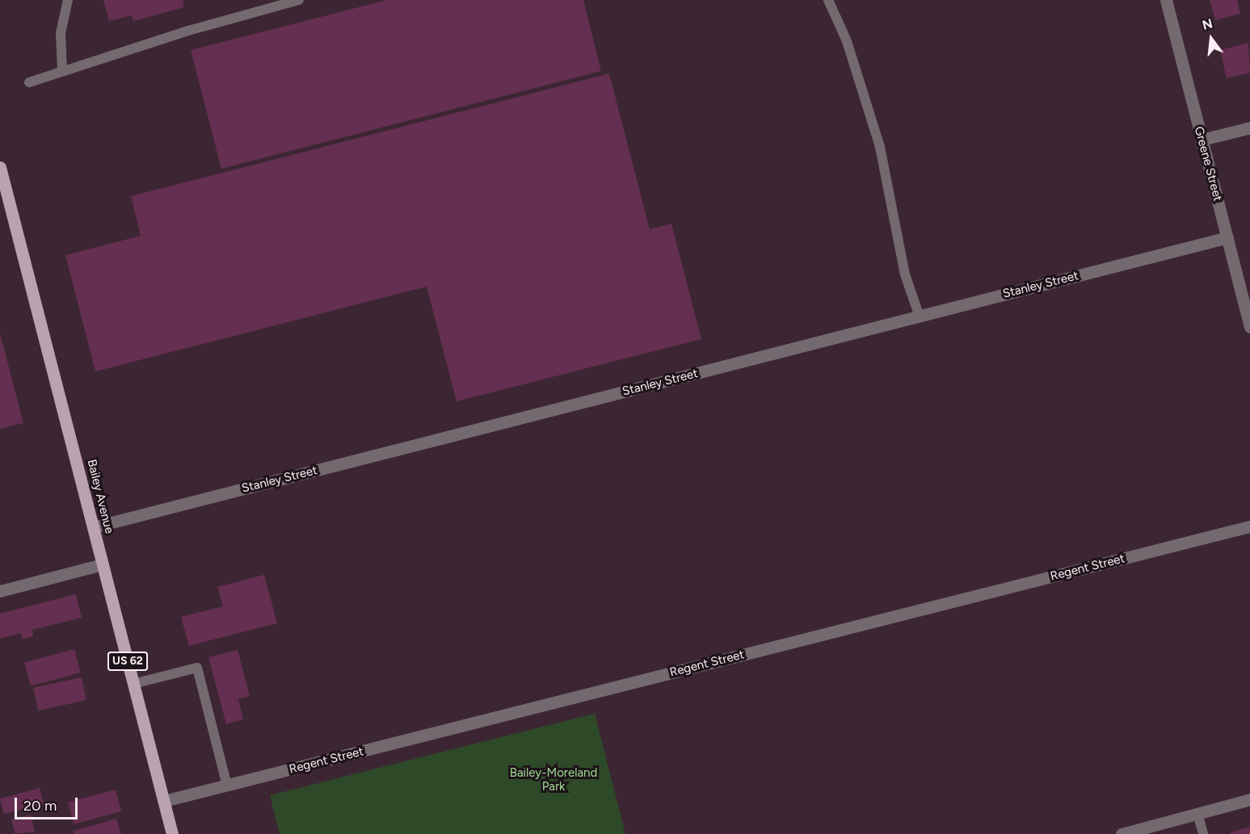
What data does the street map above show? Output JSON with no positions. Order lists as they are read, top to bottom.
{
  "streets": {
    "main road": ["Bailey Avenue", "US 62"],
    "street": ["Greene Street", "Stanley Street", "Regent Street"]
  },
  "crossings": [
    ["Greene Street", "Stanley Street"],
    ["Stanley Street", "Bailey Avenue"],
    ["Bailey Avenue", "Regent Street"]
  ],
  "parks": ["Bailey-Moreland Park"],
  "scale_bar": "20 m",
  "north": "top"
}
